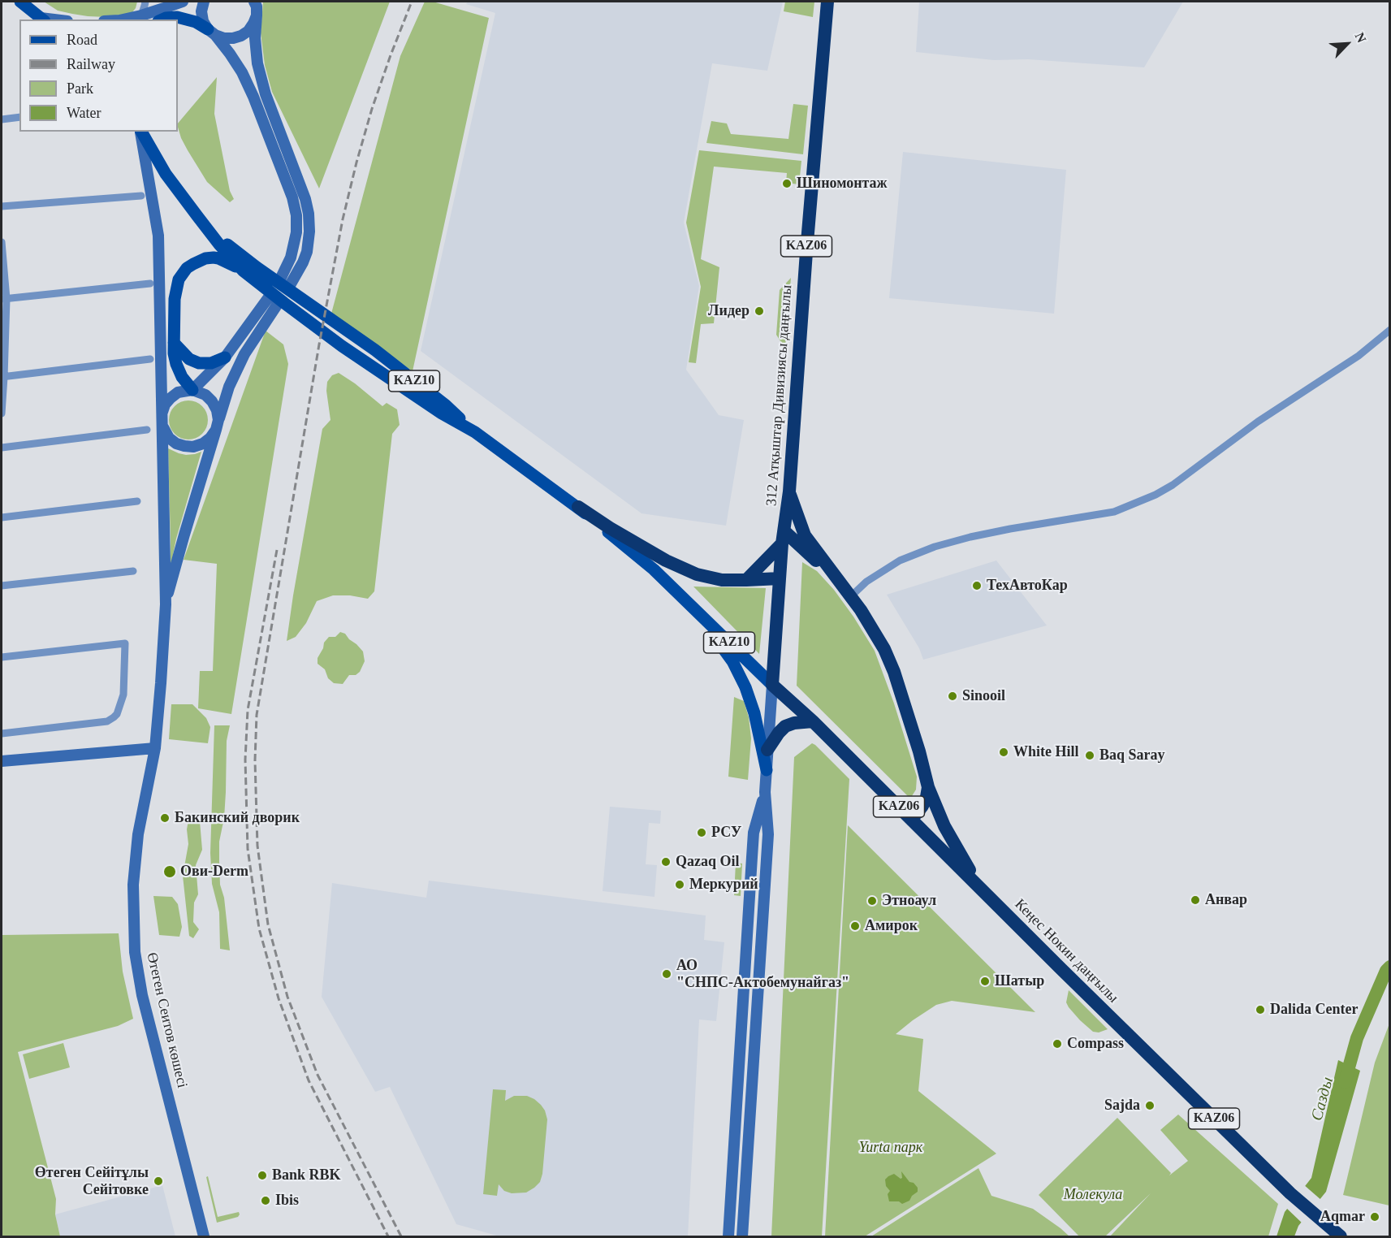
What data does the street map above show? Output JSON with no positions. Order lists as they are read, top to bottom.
{
  "streets": {
    "highway": ["KАZ06", "312 Атқыштар Дивизиясы даңғылы", "Кеңес Нокин даңғылы"],
    "main road": ["KAZ10", "Өтеген Сеитов көшесі"]
  },
  "crossings": [
    ["KAZ10", "312 Атқыштар Дивизиясы даңғылы"],
    ["KAZ10", "Кеңес Нокин даңғылы"],
    ["312 Атқыштар Дивизиясы даңғылы", "Кеңес Нокин даңғылы"]
  ],
  "water": ["Сазды"],
  "parks": ["Yurta парк", "Молекула"],
  "places": [
    "Шиномонтаж",
    "Лидер",
    "ТехАвтоКар",
    "Sinooil",
    "White Hill",
    "Baq Saray",
    "Бакинский дворик",
    "РСУ",
    "Qazaq Oil",
    "Ови-Derm",
    "Меркурий",
    "Анвар",
    "Этноаул",
    "Амирок",
    "АО \"СНПС-Актобемунайгаз\"",
    "Шатыр",
    "Dalida Center",
    "Compass",
    "Sajda",
    "Bank RBK",
    "Өтеген Сейітұлы Сейітовке",
    "Ibis",
    "Aqmar"
  ],
  "legend": [
    "Road",
    "Railway",
    "Park",
    "Water"
  ],
  "north": "top right"
}
